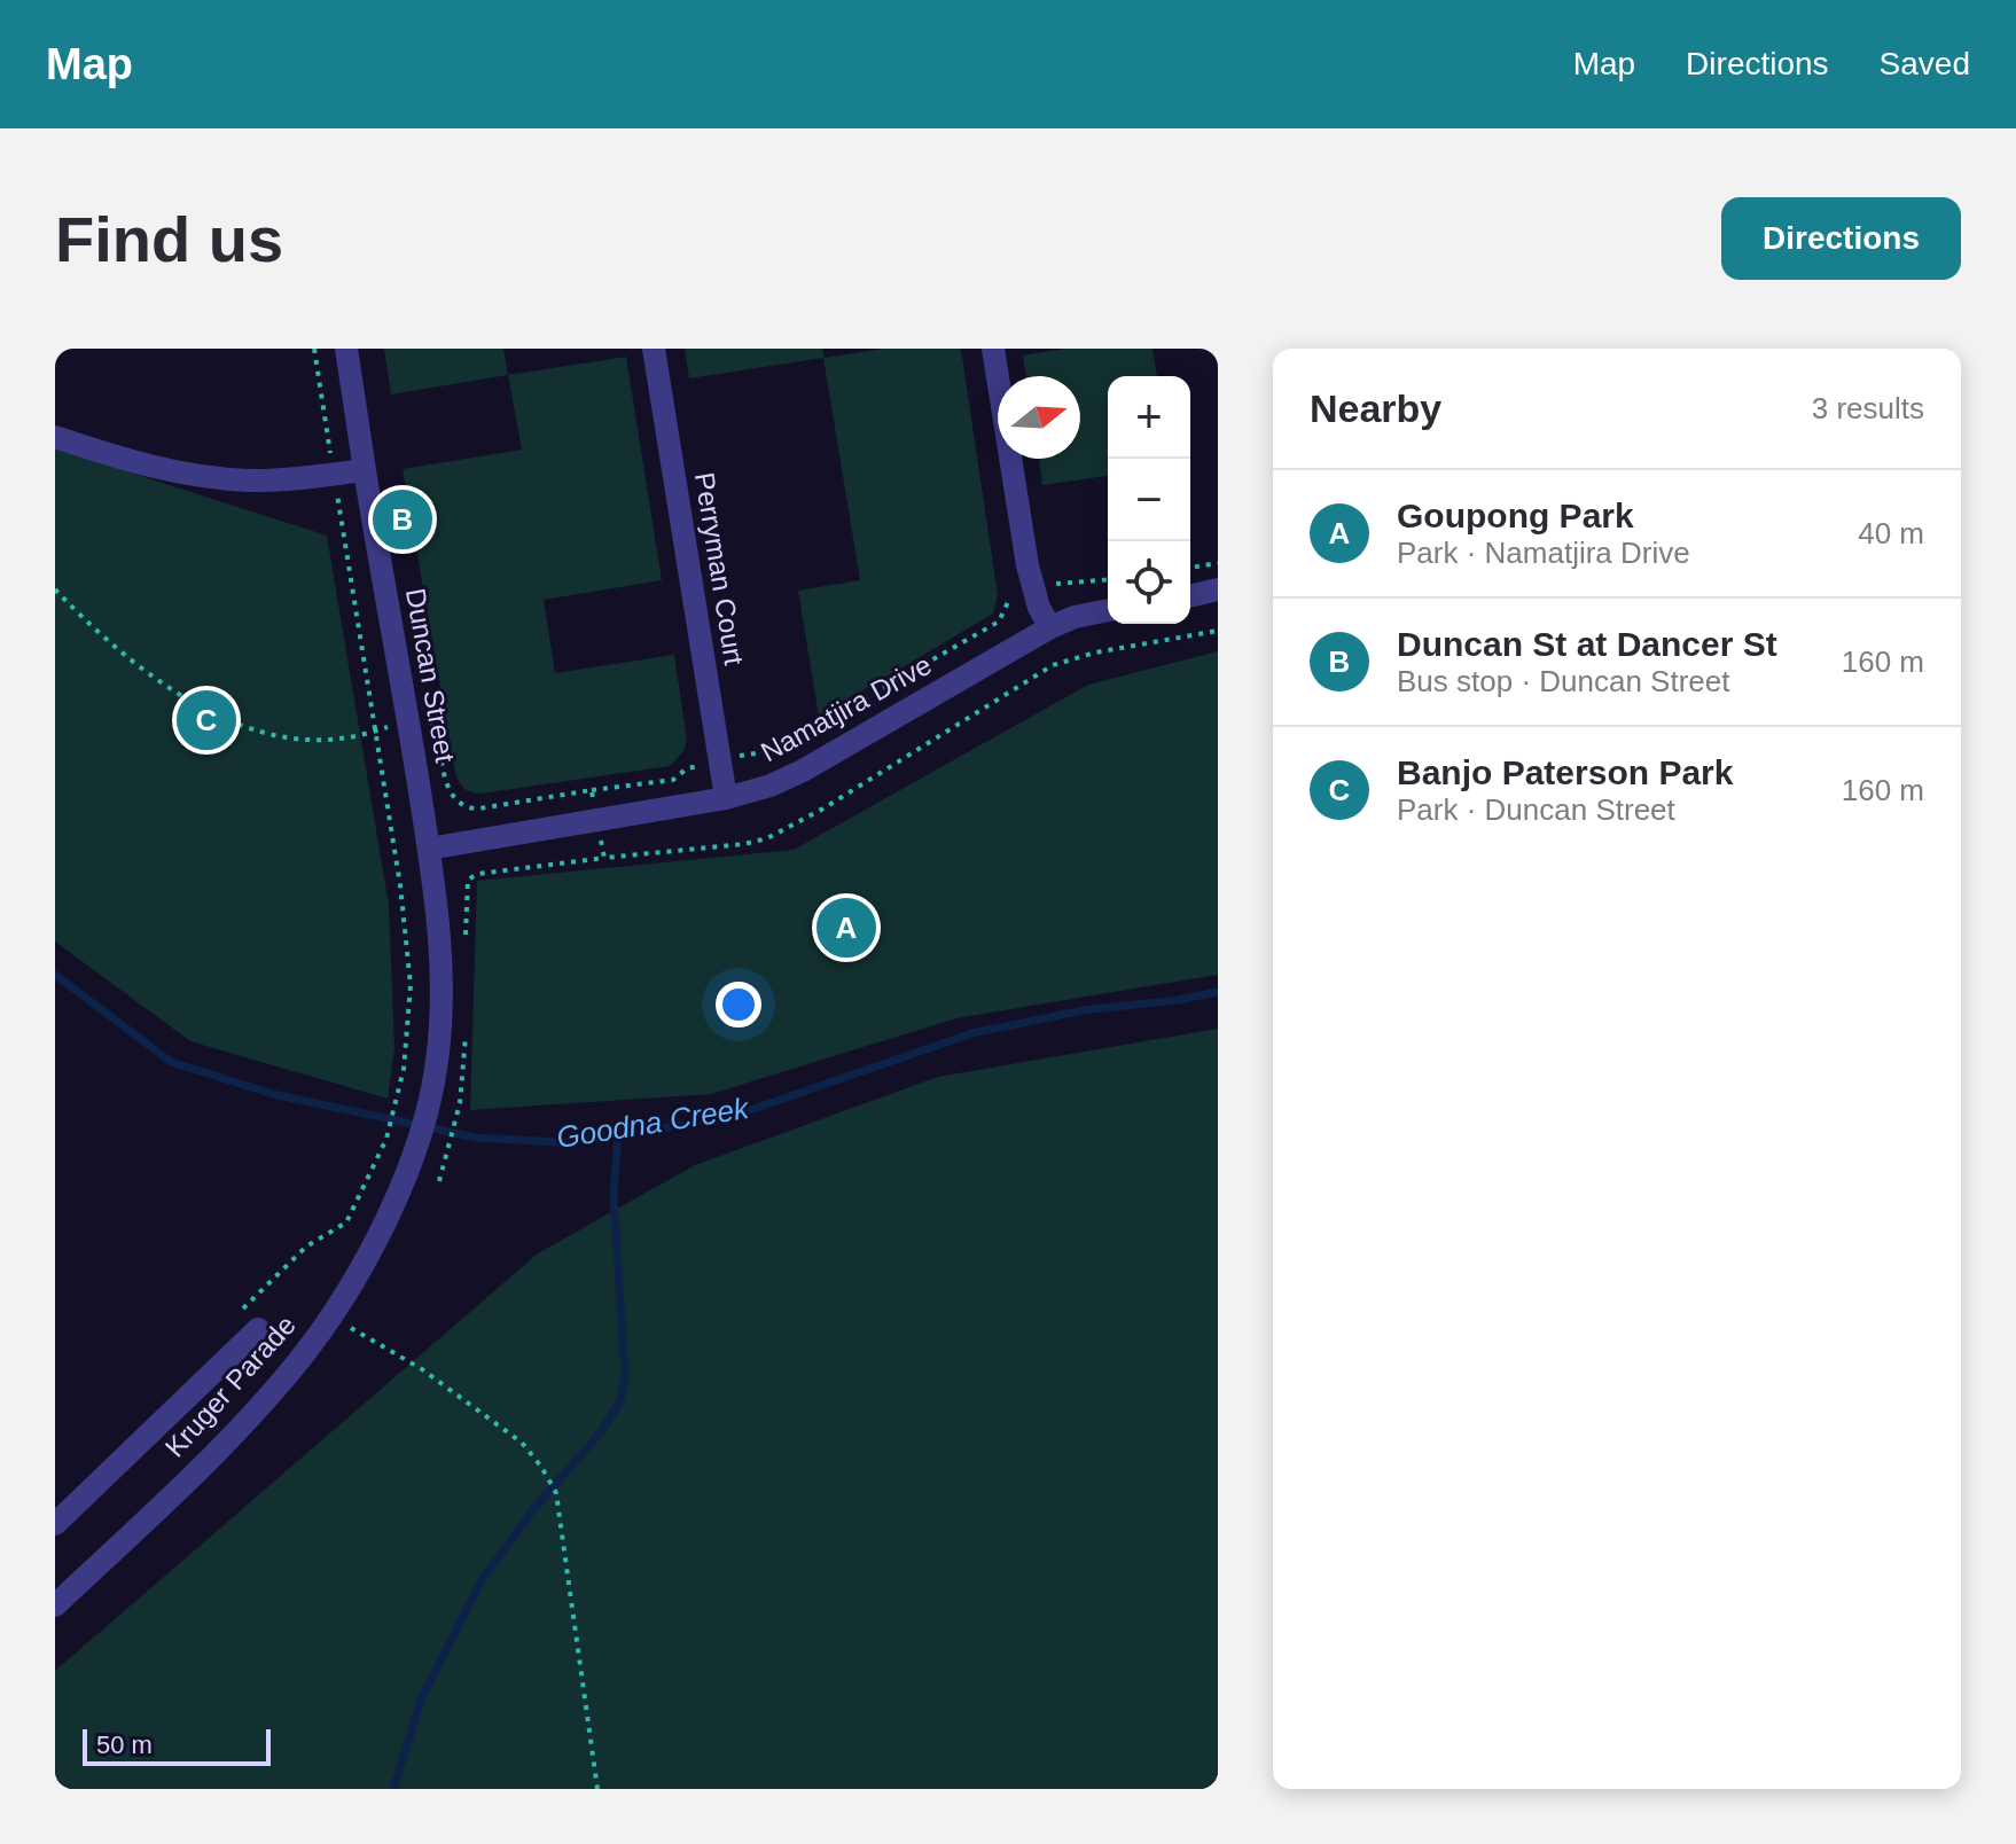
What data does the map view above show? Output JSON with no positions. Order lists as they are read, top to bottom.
{
  "streets": {
    "street": [
      "Perryman Court",
      "Duncan Street",
      "Namatjira Drive",
      "Kruger Parade"
    ]
  },
  "crossings": [
    ["Perryman Court", "Namatjira Drive"],
    ["Duncan Street", "Namatjira Drive"],
    ["Duncan Street", "Kruger Parade"],
    ["Namatjira Drive", "Kruger Parade"]
  ],
  "water": ["Goodna Creek"],
  "scale_bar": "50 m",
  "north": "right",
  "page": {
    "header": "Map",
    "nav": ["Map", "Directions", "Saved"],
    "buttons": "Directions",
    "title": "Find us",
    "heading": ["Nearby", "3 results"],
    "map_buttons": ["+", "−"],
    "list": [
      {
        "mark": "A",
        "name": "Goupong Park",
        "note": "Park · Namatjira Drive",
        "value": "40 m"
      },
      {
        "mark": "B",
        "name": "Duncan St at Dancer St",
        "note": "Bus stop · Duncan Street",
        "value": "160 m"
      },
      {
        "mark": "C",
        "name": "Banjo Paterson Park",
        "note": "Park · Duncan Street",
        "value": "160 m"
      }
    ],
    "pins": ["B", "C", "A"],
    "scale": "50 m"
  }
}
